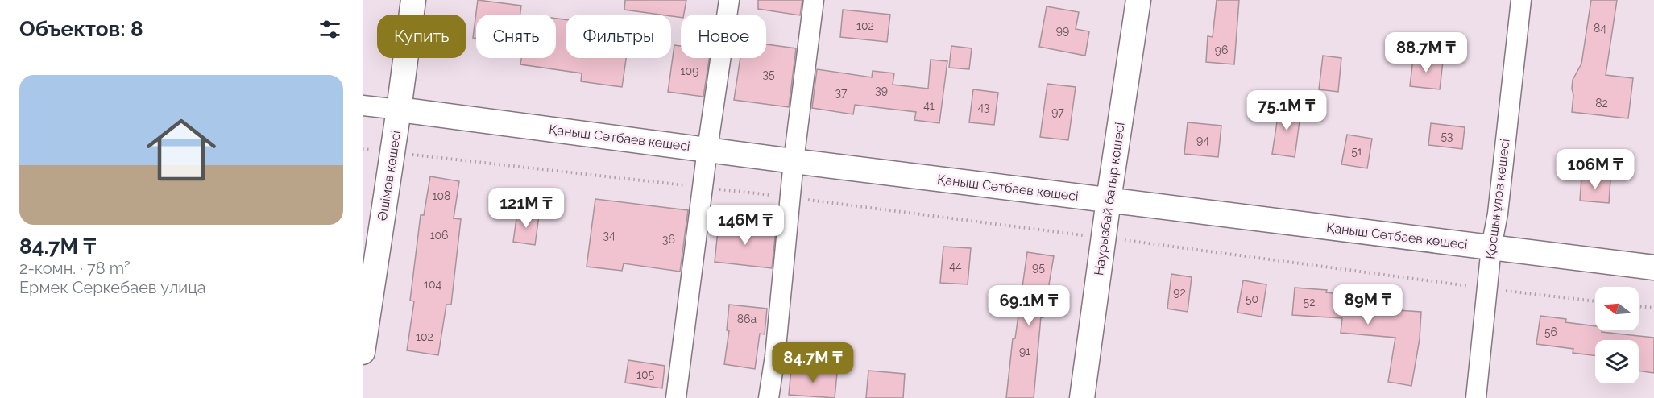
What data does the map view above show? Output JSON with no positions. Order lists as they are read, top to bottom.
{
  "streets": {
    "street": [
      "Қаныш Сәтбаев көшесі",
      "Әшімов көшесі",
      "Наурызбай батыр көшесі",
      "Қосшығұлов көшесі"
    ]
  },
  "crossings": [
    ["Қаныш Сәтбаев көшесі", "Әшімов көшесі"],
    ["Қаныш Сәтбаев көшесі", "Наурызбай батыр көшесі"],
    ["Қаныш Сәтбаев көшесі", "Қосшығұлов көшесі"]
  ],
  "house_numbers": [
    "102",
    "84",
    "99",
    "96",
    "109",
    "35",
    "39",
    "37",
    "82",
    "41",
    "43",
    "97",
    "53",
    "94",
    "51",
    "108",
    "106",
    "34",
    "36",
    "44",
    "95",
    "104",
    "92",
    "50",
    "52",
    "86а",
    "56",
    "102",
    "91",
    "105"
  ],
  "north": "left",
  "page": {
    "heading": "Объектов: 8",
    "chip": [
      "Купить",
      "Снять",
      "Фильтры",
      "Новое"
    ],
    "price": [
      "88.7M ₸",
      "75.1M ₸",
      "106M ₸",
      "121M ₸",
      "146M ₸",
      "89M ₸",
      "69.1M ₸",
      "84.7M ₸"
    ],
    "list": [
      {
        "name": "84.7M ₸",
        "note": "2-комн. · 78 m² · Ермек Серкебаев улица"
      }
    ]
  }
}
